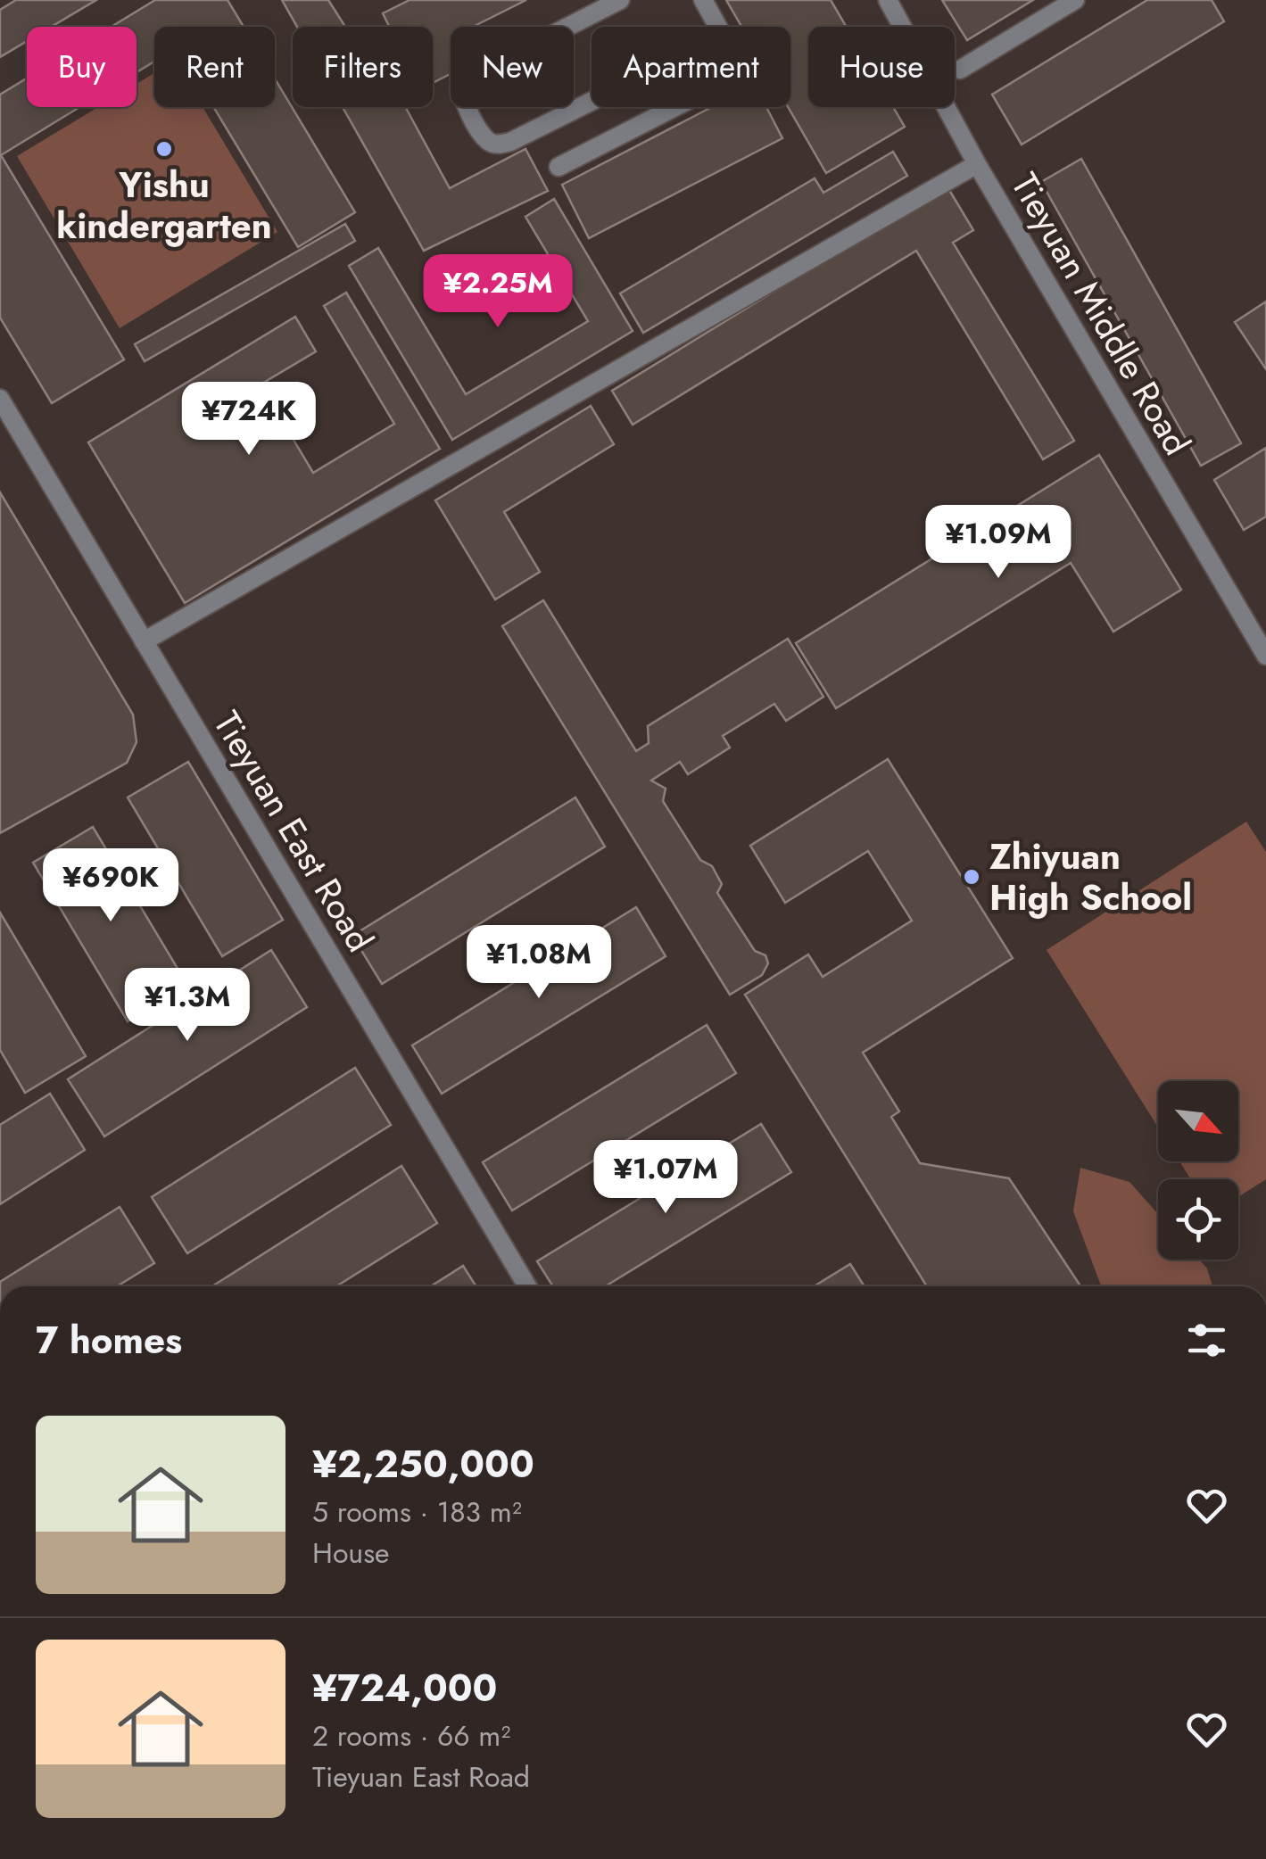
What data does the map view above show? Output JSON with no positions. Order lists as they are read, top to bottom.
{
  "streets": {
    "street": ["Tieyuan Middle Road", "Tieyuan East Road"]
  },
  "places": ["Yishu kindergarten", "Zhiyuan High School"],
  "north": "bottom right",
  "page": {
    "chip": [
      "Buy",
      "Rent",
      "Filters",
      "New",
      "Apartment",
      "House"
    ],
    "price": [
      "¥2.25M",
      "¥724K",
      "¥1.09M",
      "¥690K",
      "¥1.08M",
      "¥1.3M",
      "¥1.07M"
    ],
    "heading": "7 homes",
    "list": [
      {
        "name": "¥2,250,000",
        "note": "5 rooms · 183 m² · House"
      },
      {
        "name": "¥724,000",
        "note": "2 rooms · 66 m² · Tieyuan East Road"
      }
    ]
  }
}
